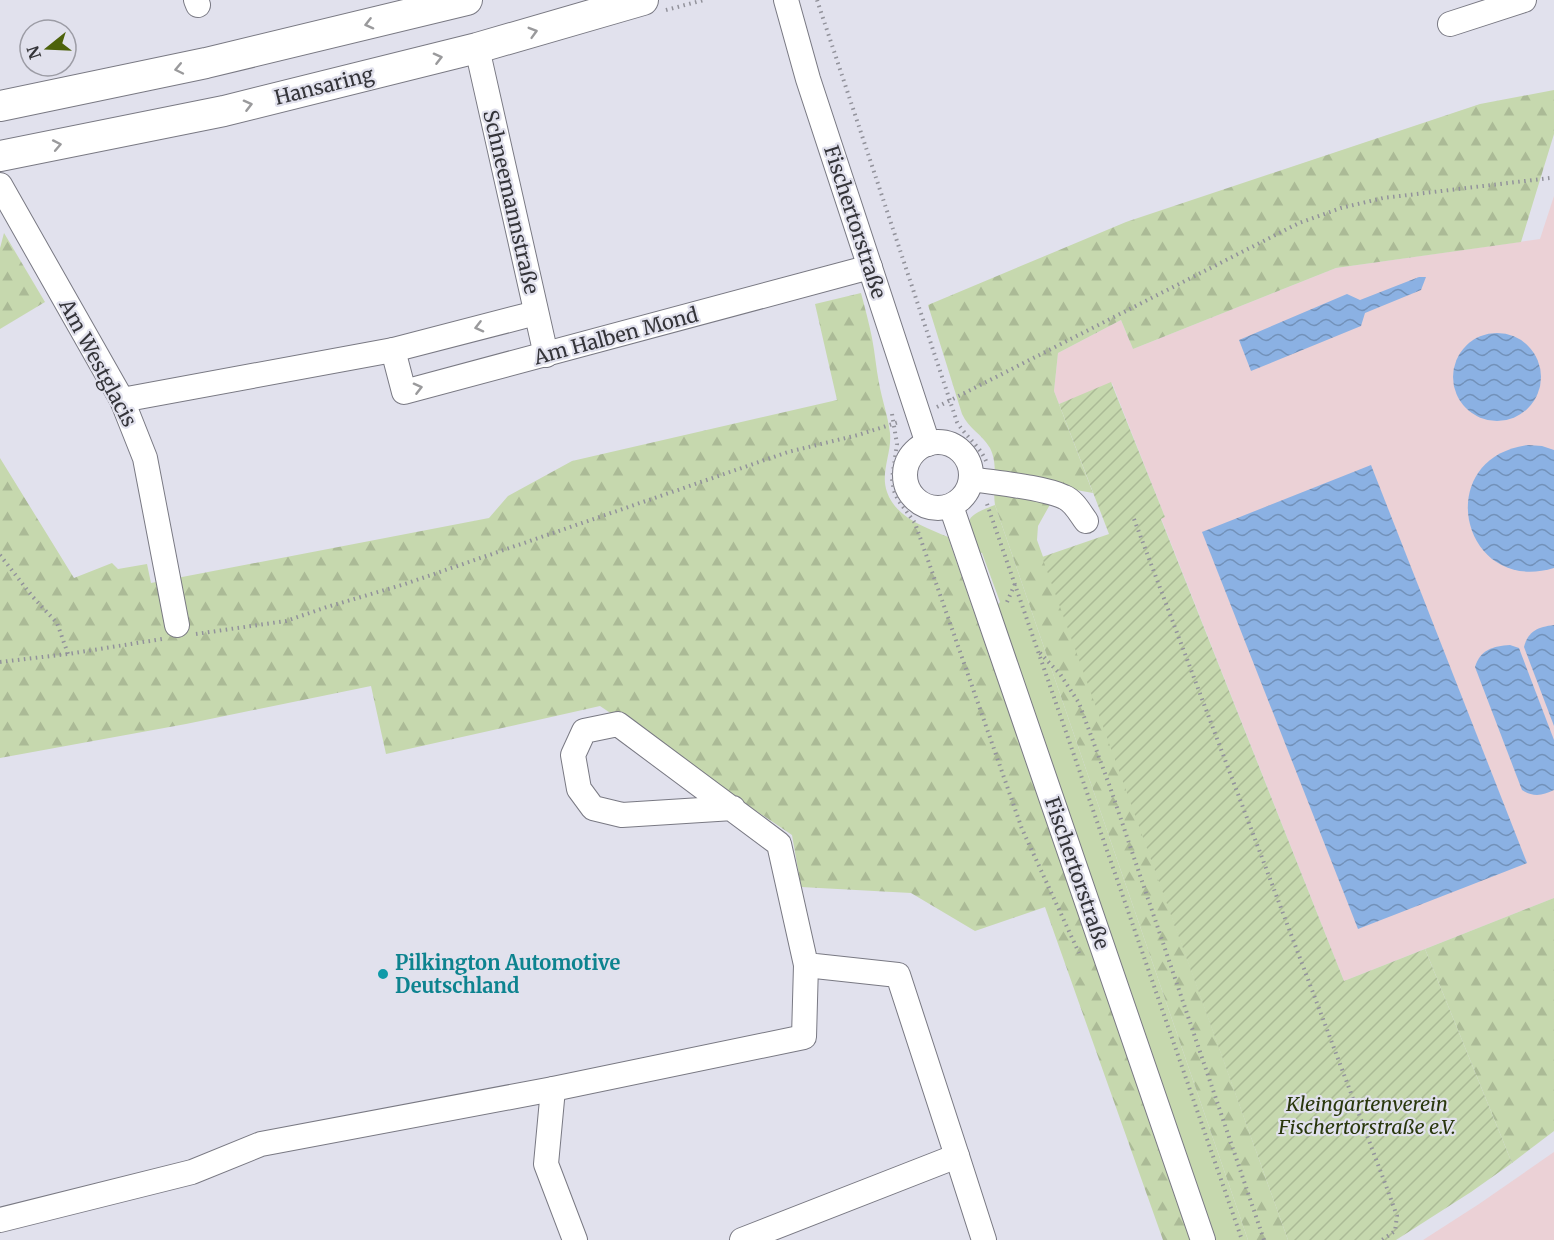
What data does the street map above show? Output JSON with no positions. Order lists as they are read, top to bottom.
{
  "streets": {
    "main road": ["Hansaring"],
    "street": [
      "Schneemannstraße",
      "Fischertorstraße",
      "Am Halben Mond",
      "Am Westglacis"
    ]
  },
  "crossings": [
    ["Hansaring", "Schneemannstraße"],
    ["Schneemannstraße", "Am Halben Mond"],
    ["Fischertorstraße", "Am Halben Mond"]
  ],
  "parks": ["Kleingartenverein Fischertorstraße e.V."],
  "places": ["Pilkington Automotive Deutschland"],
  "north": "left"
}
